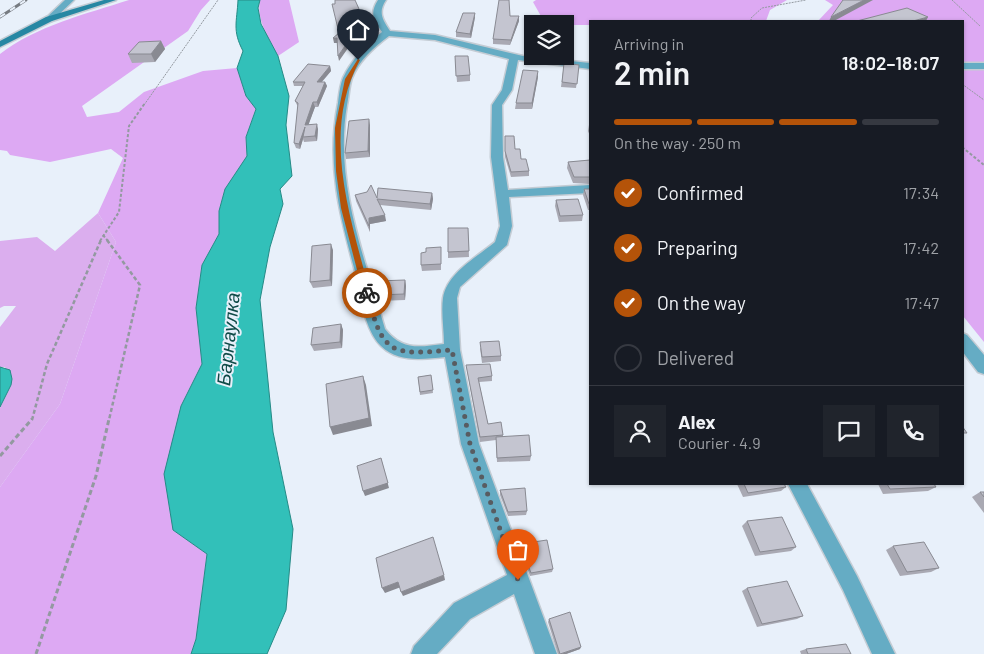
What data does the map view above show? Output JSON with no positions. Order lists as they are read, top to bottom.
{
  "water": ["Барнаулка"],
  "page": {
    "heading": ["2 min", "Arriving in", "18:02–18:07"],
    "panel": ["Alex", "Courier · 4.9"],
    "bar": "On the way · 250 m",
    "list": [
      ["Confirmed", "17:34"],
      ["Preparing", "17:42"],
      ["On the way", "17:47"],
      "Delivered"
    ]
  }
}
